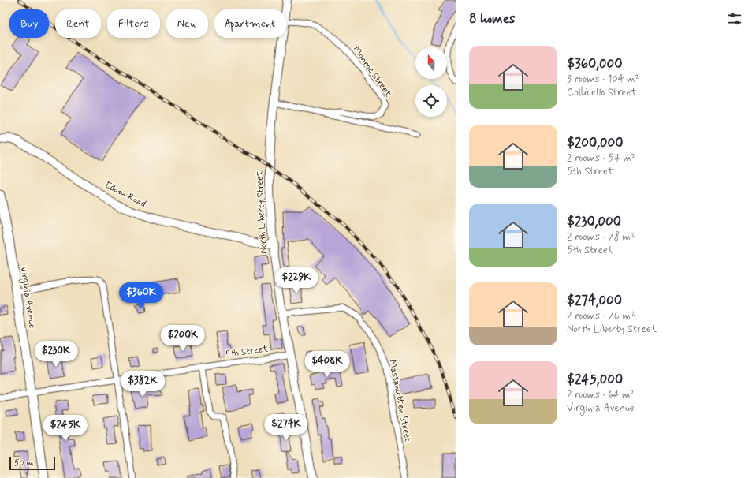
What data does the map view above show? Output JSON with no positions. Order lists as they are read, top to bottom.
{
  "streets": {
    "main road": ["Virginia Avenue"],
    "street": [
      "Monroe Street",
      "Edom Road",
      "North Liberty Street",
      "5th Street",
      "Massanutten Street"
    ]
  },
  "crossings": [
    ["Monroe Street", "North Liberty Street"],
    ["Edom Road", "North Liberty Street"],
    ["North Liberty Street", "5th Street"],
    ["North Liberty Street", "Massanutten Street"],
    ["Virginia Avenue", "5th Street"]
  ],
  "scale_bar": "50 m",
  "north": "top",
  "page": {
    "heading": "8 homes",
    "chip": [
      "Buy",
      "Rent",
      "Filters",
      "New",
      "Apartment"
    ],
    "list": [
      {
        "name": "$360,000",
        "note": "3 rooms · 104 m² · Collicello Street"
      },
      {
        "name": "$200,000",
        "note": "2 rooms · 54 m² · 5th Street"
      },
      {
        "name": "$230,000",
        "note": "2 rooms · 78 m² · 5th Street"
      },
      {
        "name": "$274,000",
        "note": "2 rooms · 76 m² · North Liberty Street"
      },
      {
        "name": "$245,000",
        "note": "2 rooms · 64 m² · Virginia Avenue"
      }
    ],
    "price": [
      "$229K",
      "$360K",
      "$200K",
      "$230K",
      "$408K",
      "$382K",
      "$274K",
      "$245K"
    ],
    "scale": "50 m"
  }
}
